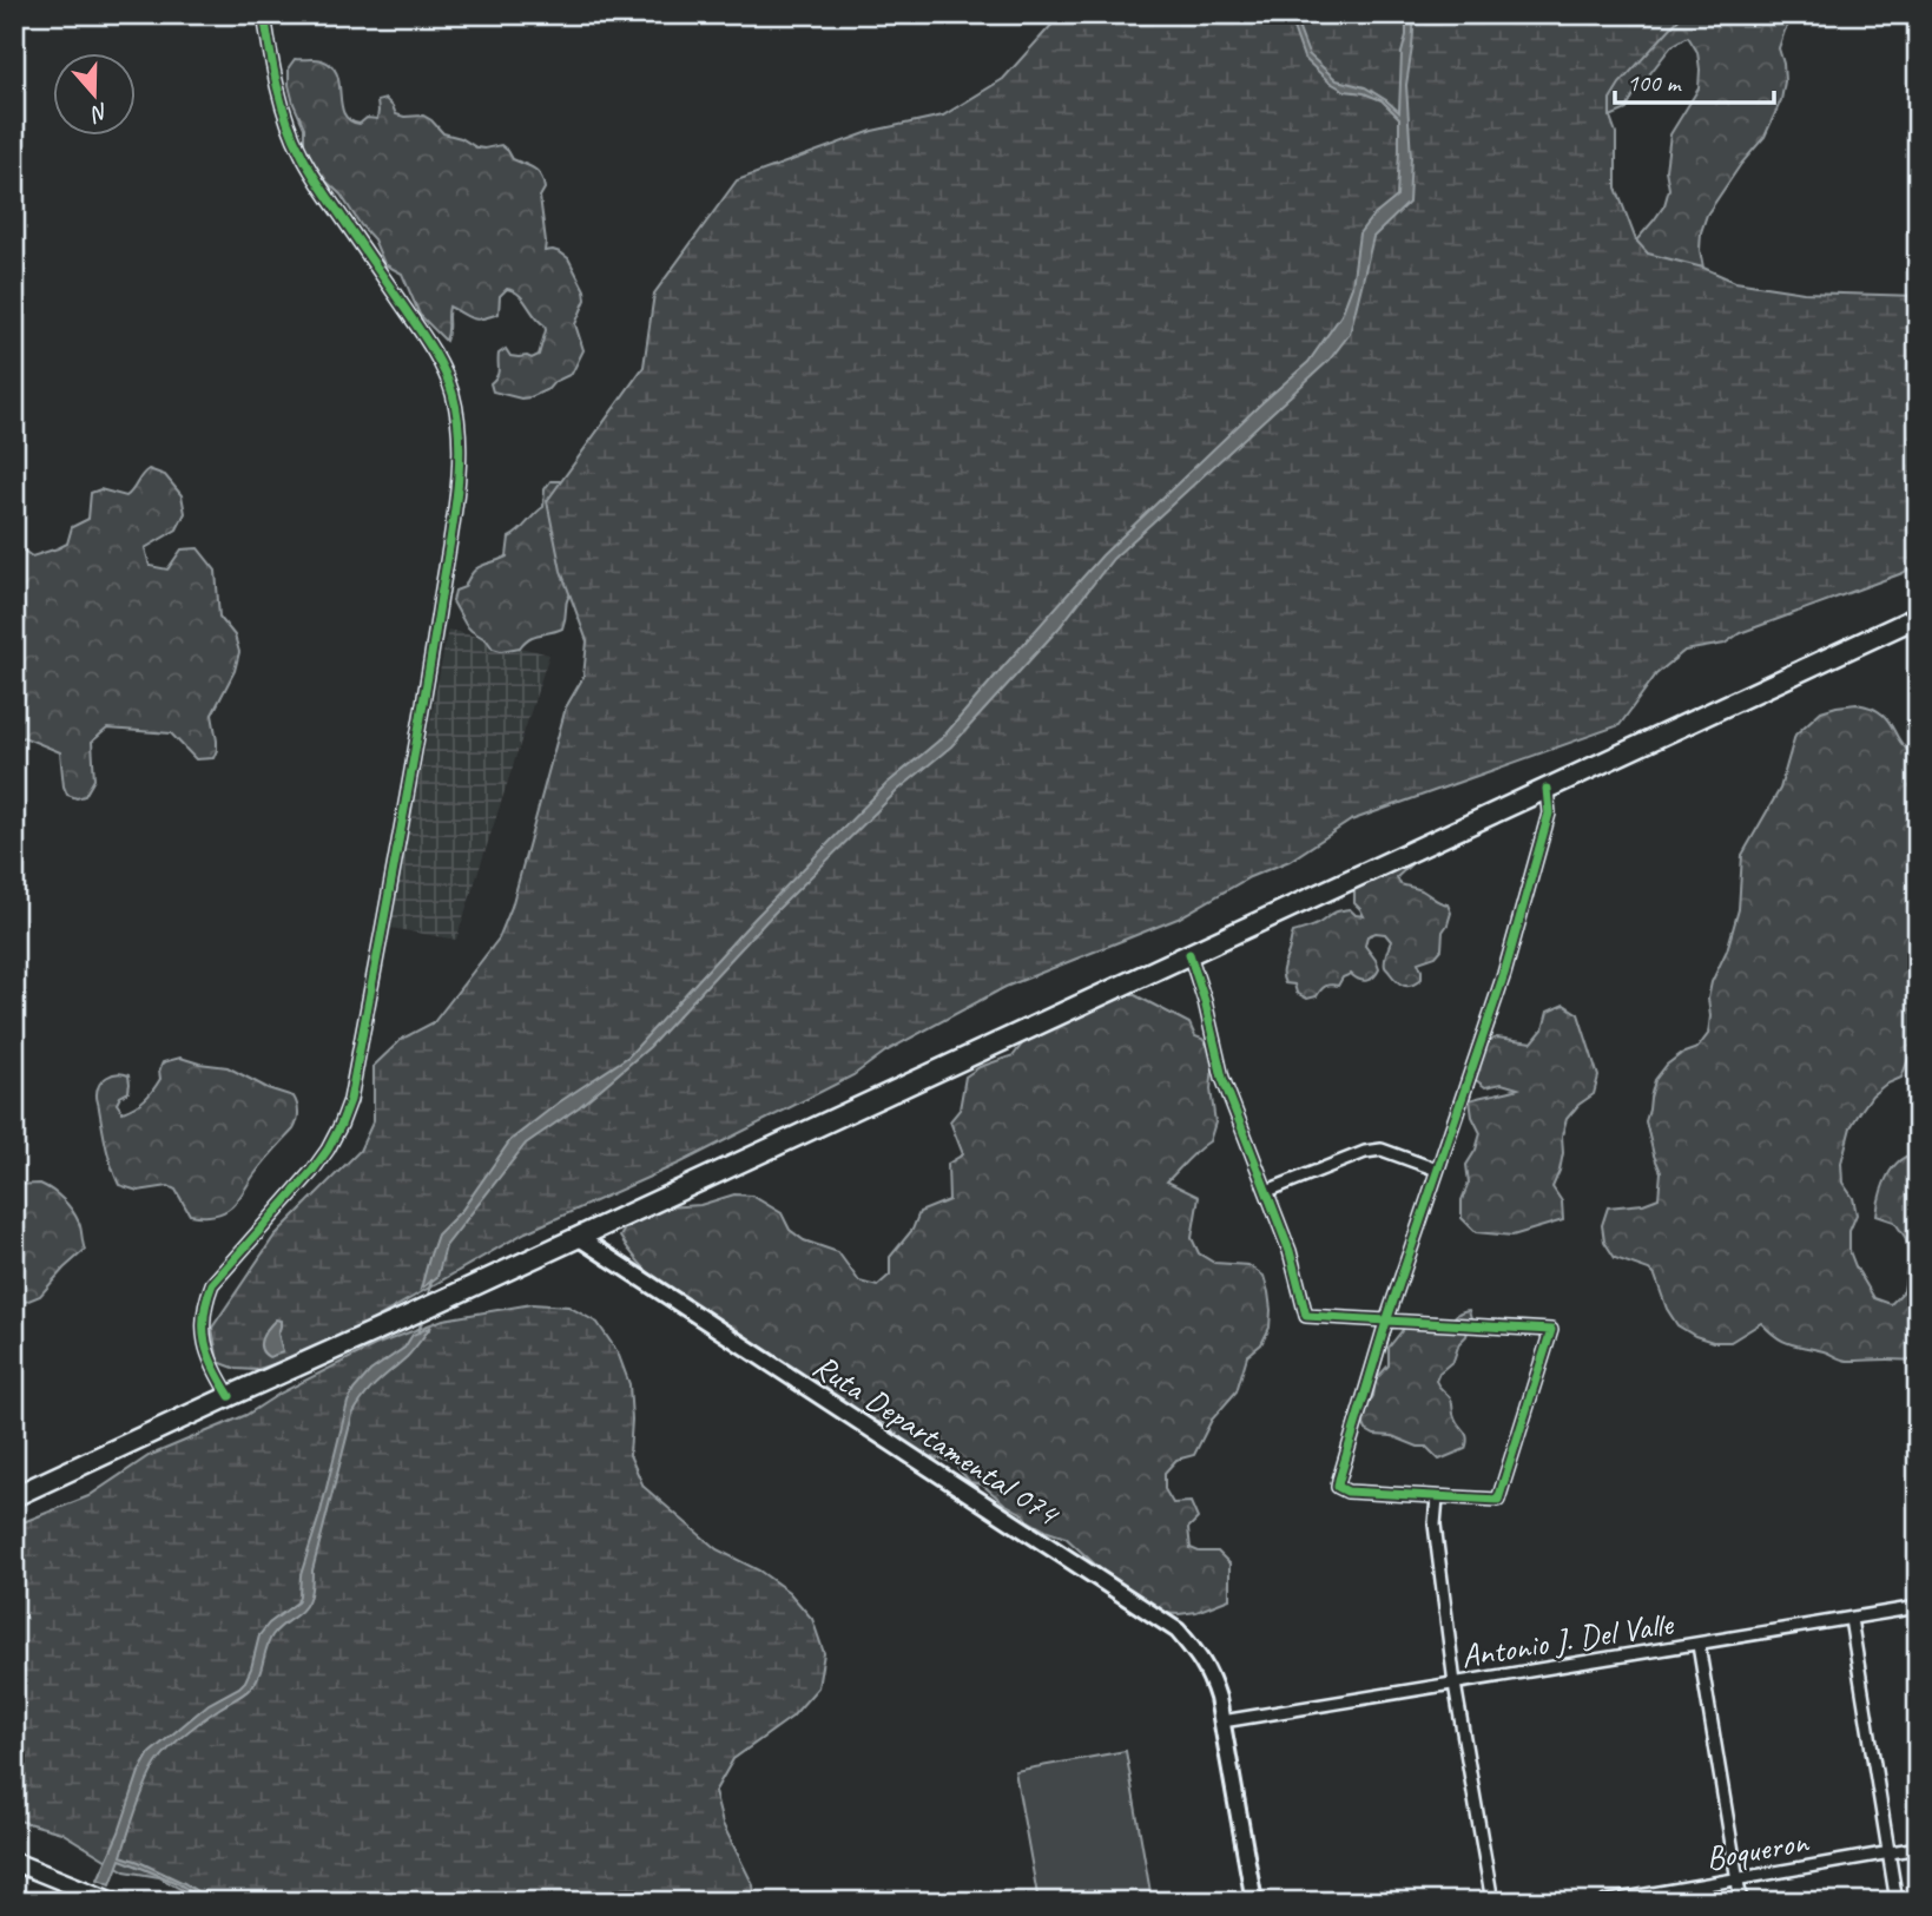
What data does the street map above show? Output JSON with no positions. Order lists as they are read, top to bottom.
{
  "streets": {
    "street": ["Ruta Departamental 074", "Antonio J. Del Valle", "Boqueron"]
  },
  "crossings": [
    ["Ruta Departamental 074", "Antonio J. Del Valle"]
  ],
  "scale_bar": "100 m",
  "north": "bottom"
}
